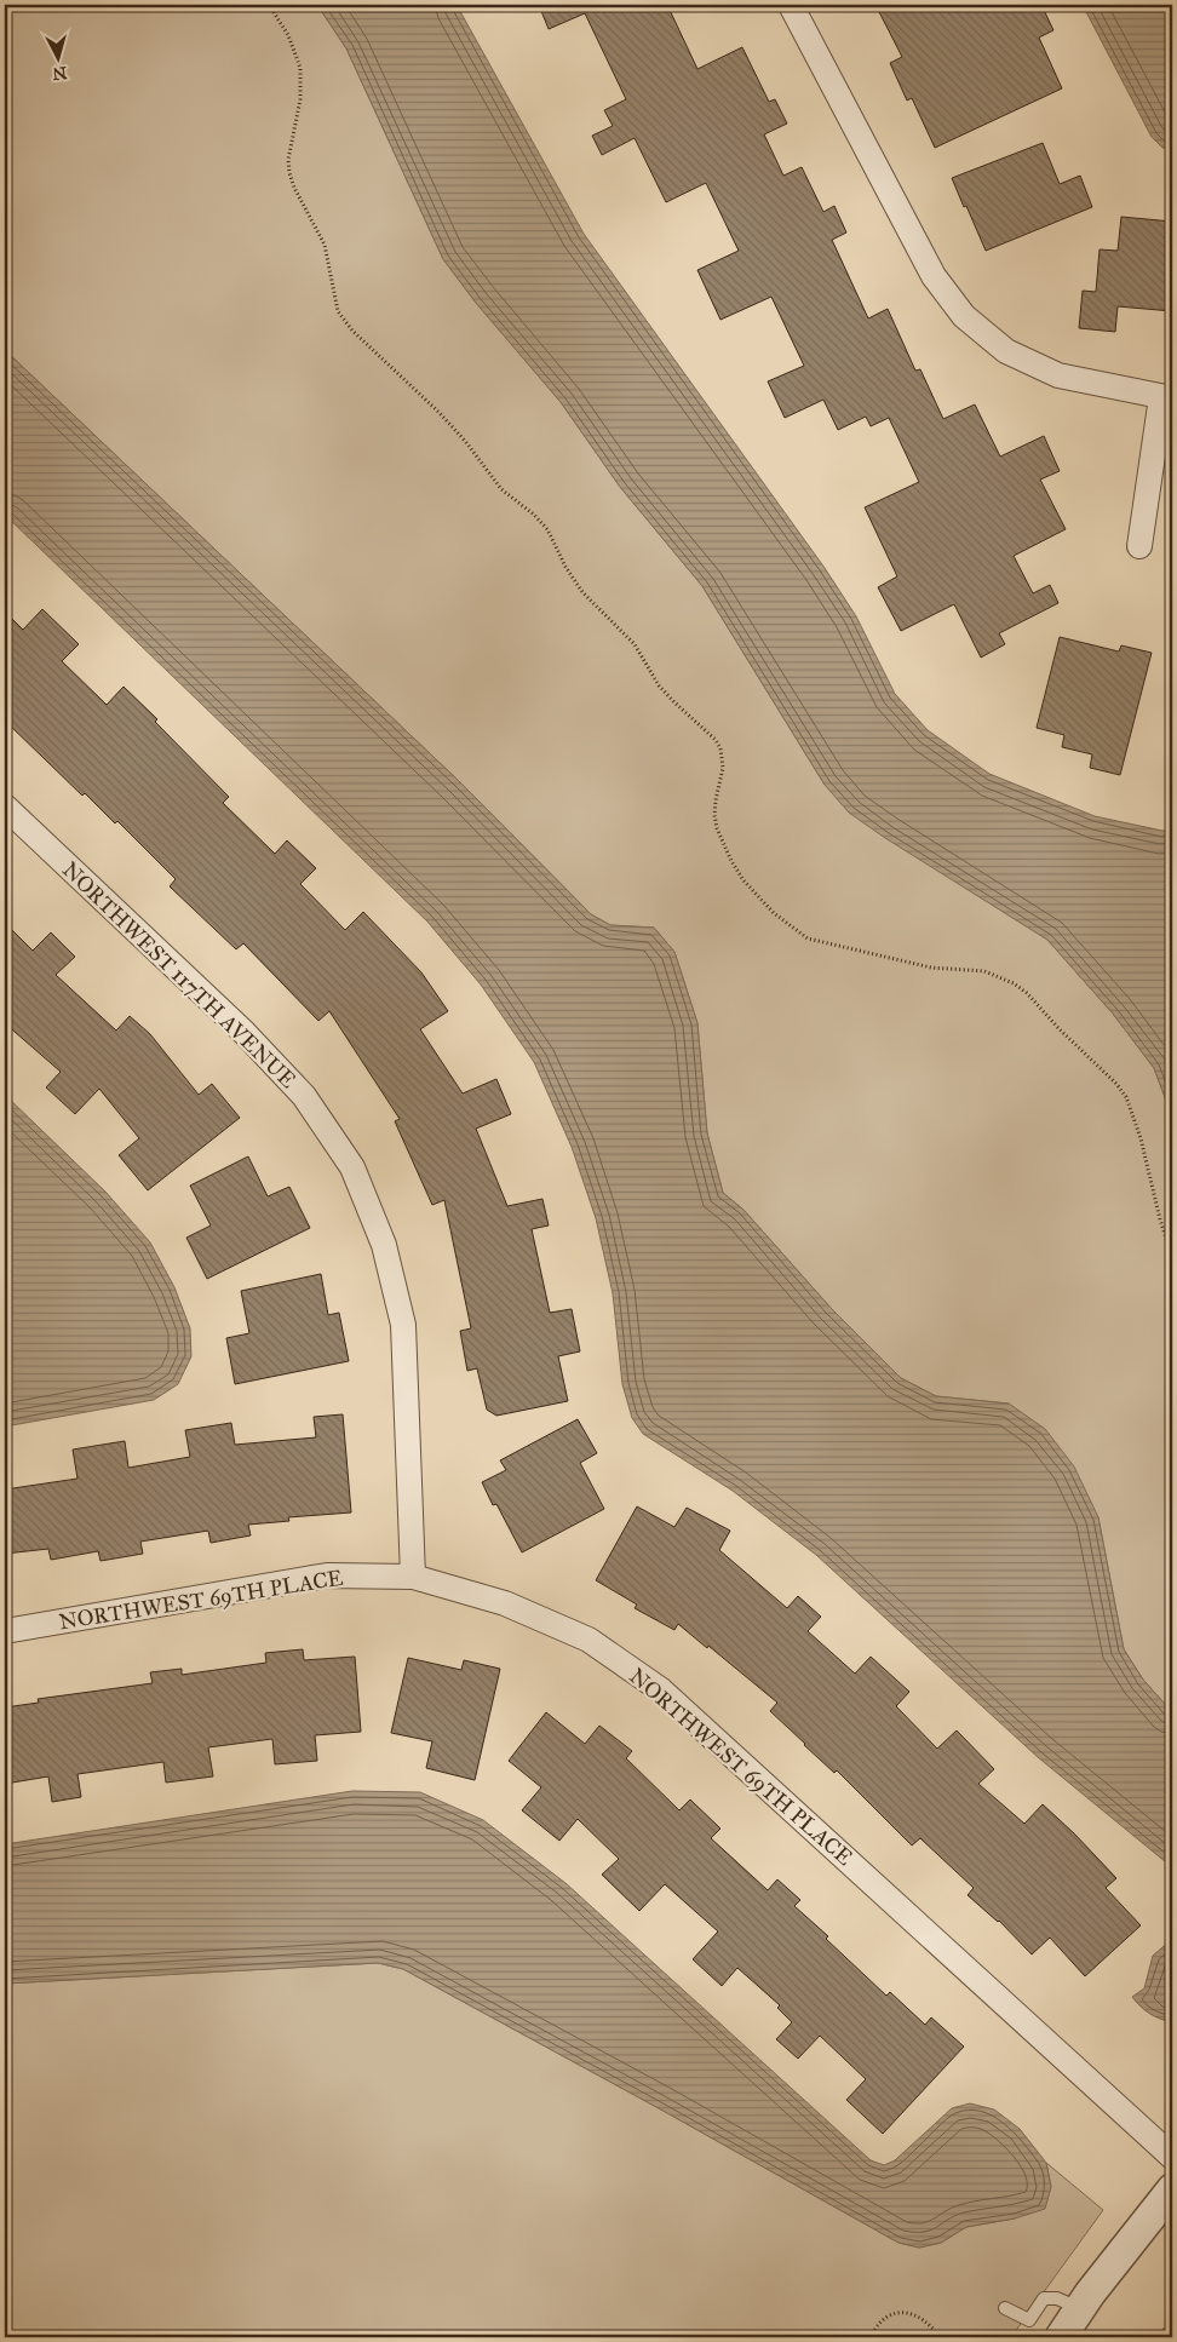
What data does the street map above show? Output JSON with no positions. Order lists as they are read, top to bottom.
{
  "streets": {
    "street": ["NORTHWEST 117TH AVENUE", "NORTHWEST 69TH PLACE"]
  },
  "crossings": [
    ["NORTHWEST 117TH AVENUE", "NORTHWEST 69TH PLACE"]
  ],
  "north": "bottom"
}
